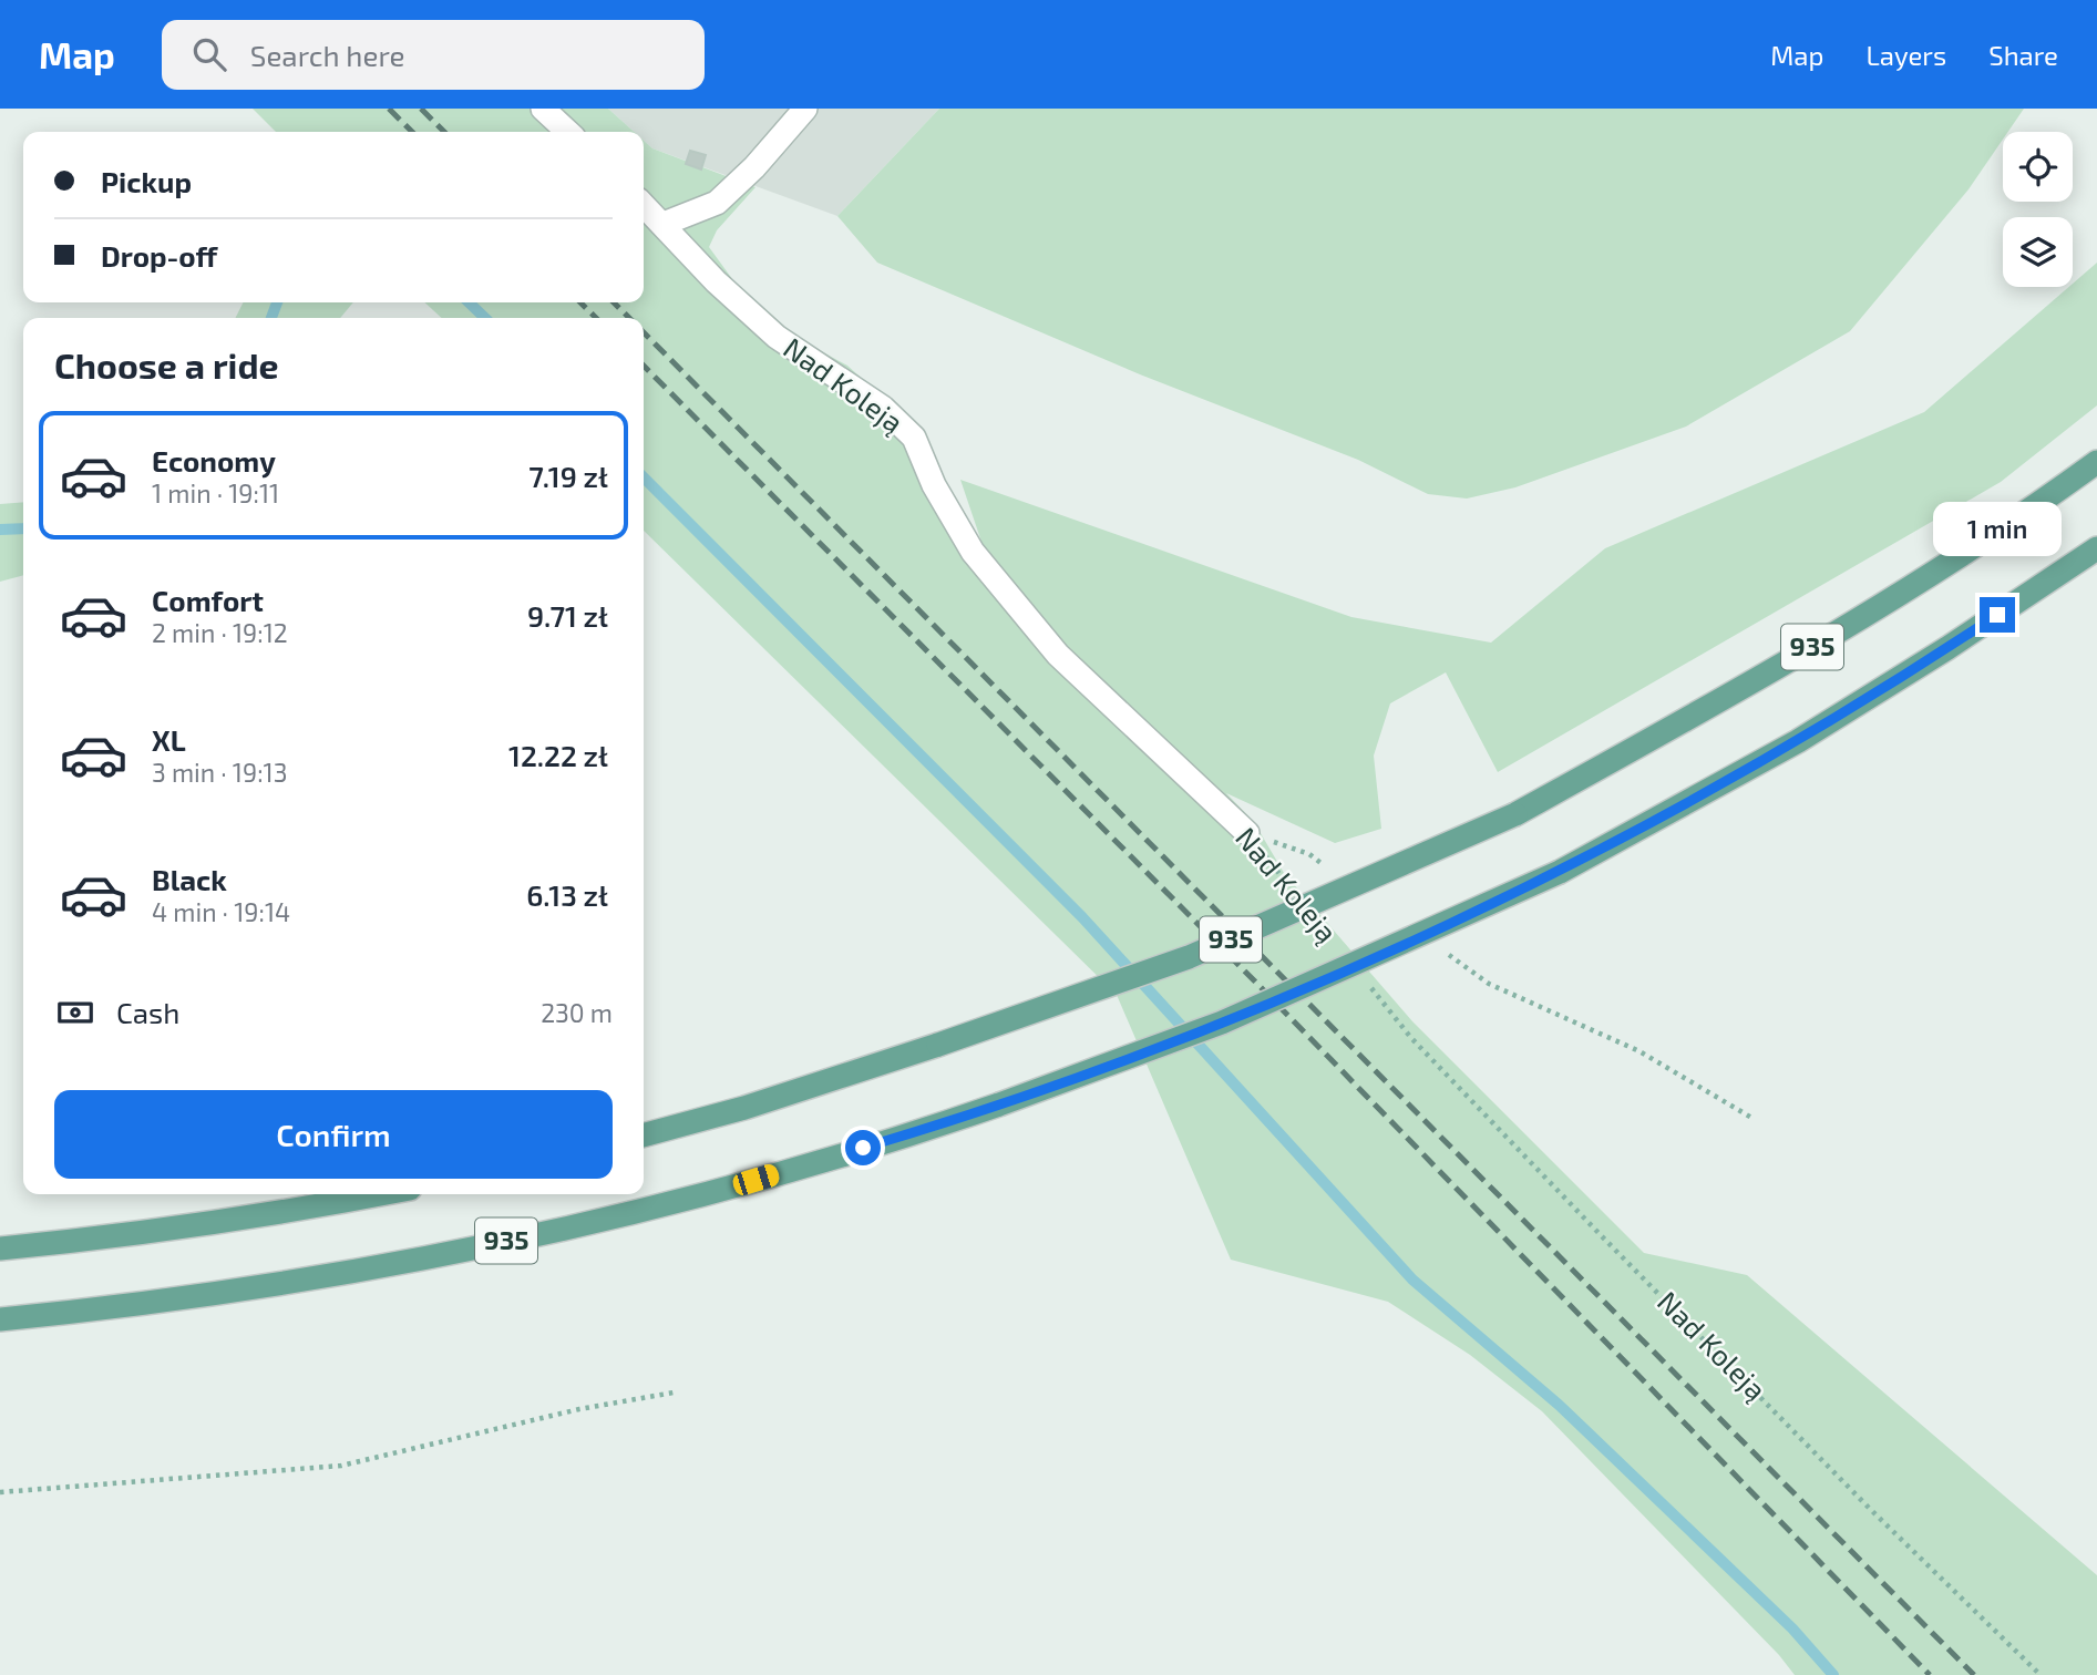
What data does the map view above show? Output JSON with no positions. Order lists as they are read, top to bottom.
{
  "streets": {
    "main road": ["935"],
    "street": ["Nad Koleją"]
  },
  "page": {
    "header": "Map",
    "search": "Search here",
    "nav": ["Map", "Layers", "Share"],
    "banner": ["Pickup", "Drop-off"],
    "heading": "Choose a ride",
    "list": [
      {
        "name": "Economy",
        "note": "1 min · 19:11",
        "value": "7.19 zł"
      },
      {
        "name": "Comfort",
        "note": "2 min · 19:12",
        "value": "9.71 zł"
      },
      {
        "name": "XL",
        "note": "3 min · 19:13",
        "value": "12.22 zł"
      },
      {
        "name": "Black",
        "note": "4 min · 19:14",
        "value": "6.13 zł"
      }
    ],
    "bubble": "1 min",
    "pay": ["Cash", "230 m"],
    "buttons": "Confirm"
  }
}
